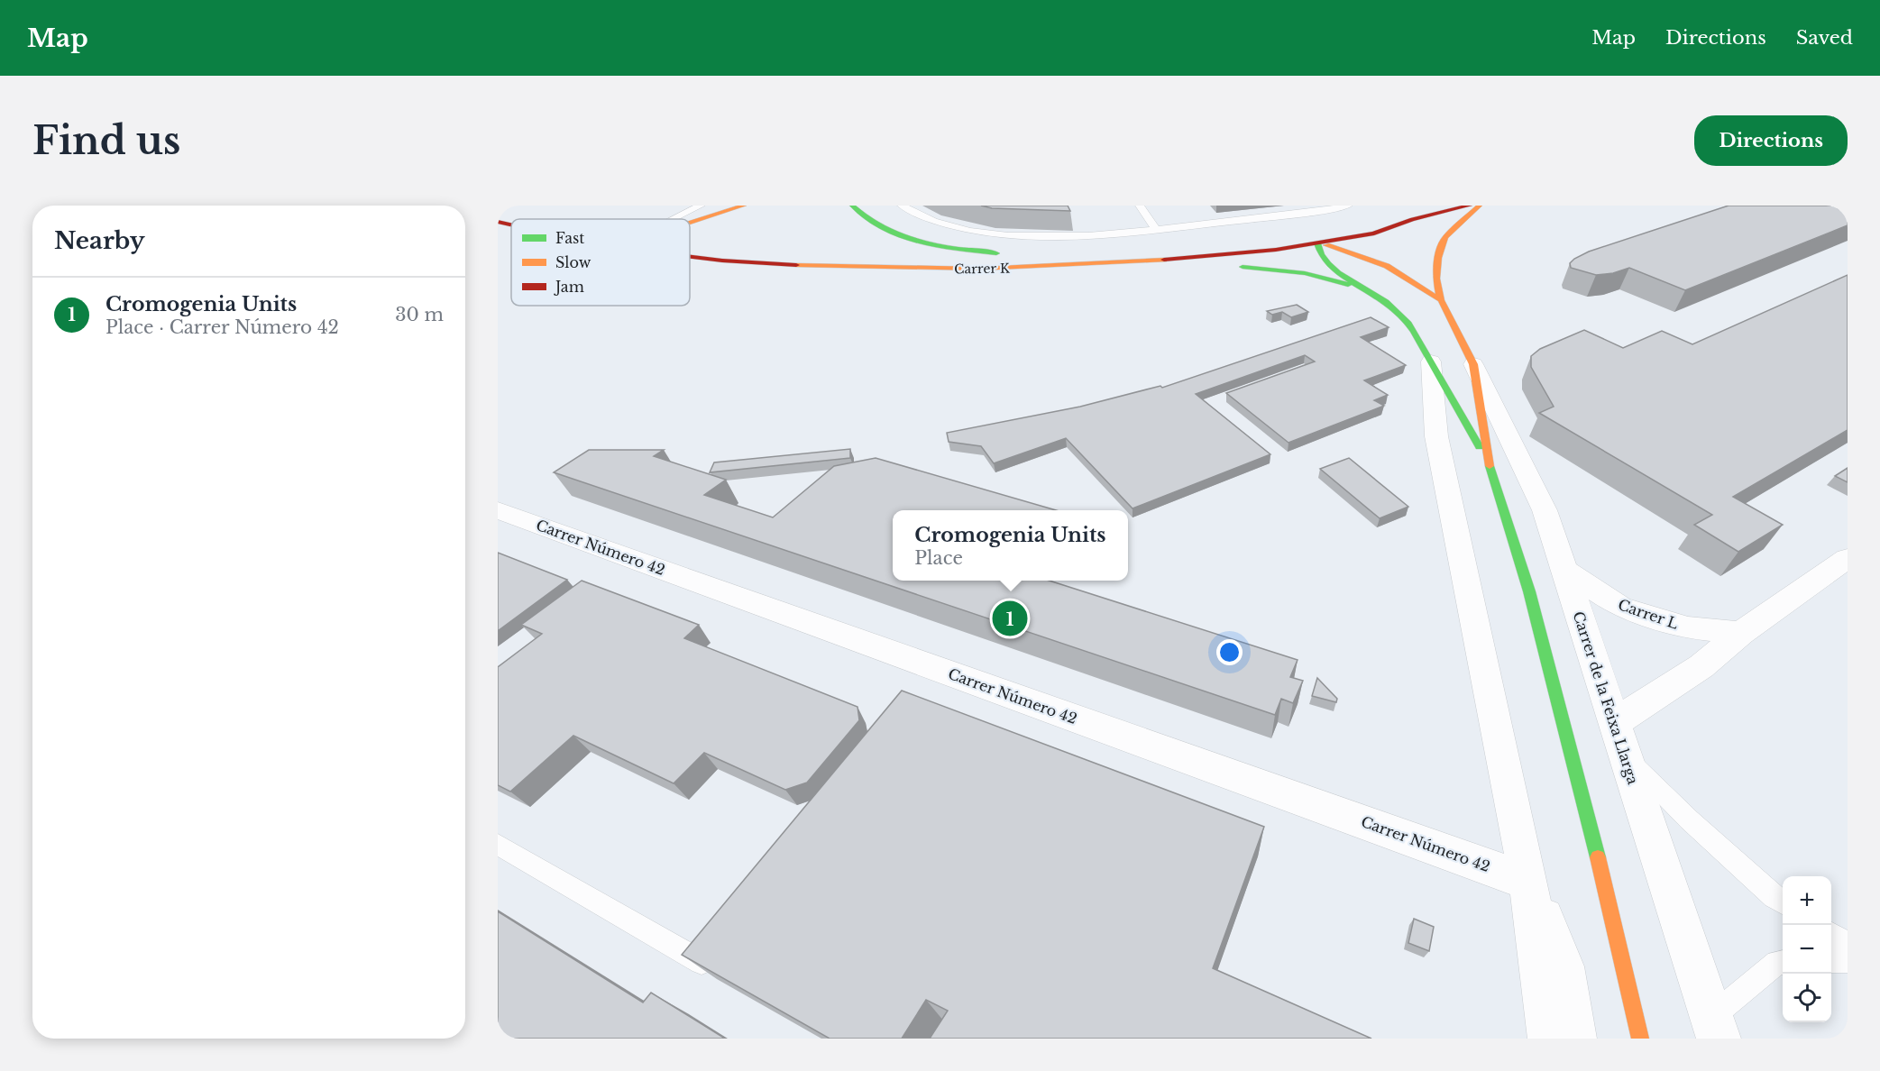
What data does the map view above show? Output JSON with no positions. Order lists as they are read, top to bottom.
{
  "streets": {
    "main road": ["Carrer K", "Carrer de la Feixa Llarga"],
    "street": ["Carrer Número 42", "Carrer L"]
  },
  "crossings": [
    ["Carrer K", "Carrer de la Feixa Llarga"],
    ["Carrer Número 42", "Carrer de la Feixa Llarga"],
    ["Carrer L", "Carrer de la Feixa Llarga"]
  ],
  "legend": ["Fast", "Slow", "Jam"],
  "page": {
    "header": "Map",
    "nav": ["Map", "Directions", "Saved"],
    "buttons": "Directions",
    "title": "Find us",
    "heading": "Nearby",
    "list": [
      {
        "mark": "1",
        "name": "Cromogenia Units",
        "note": "Place · Carrer Número 42",
        "value": "30 m"
      }
    ],
    "popup": ["Cromogenia Units", "Place"],
    "pins": "1",
    "map_buttons": ["+", "−"]
  }
}
